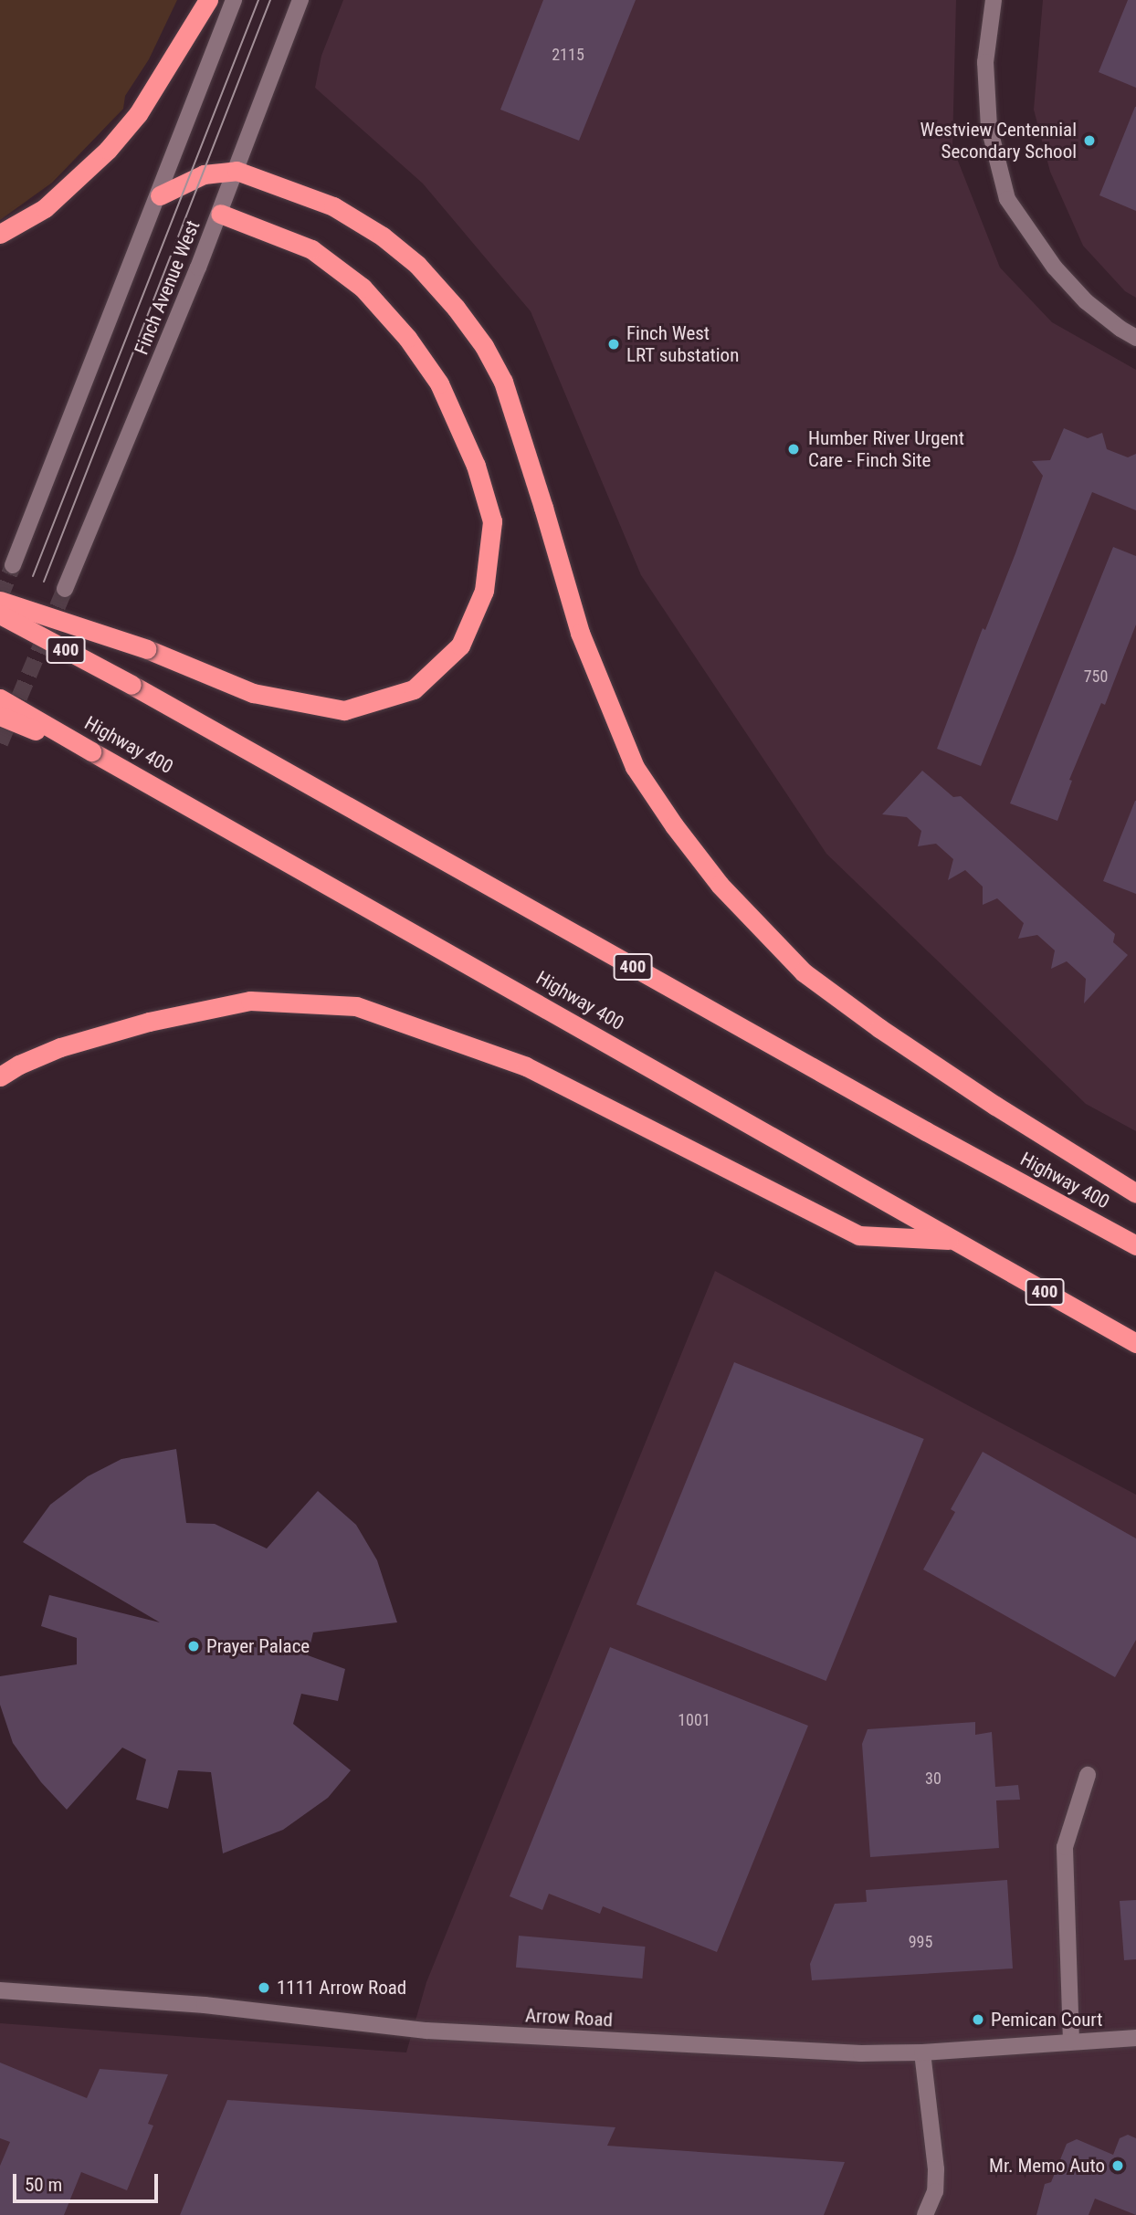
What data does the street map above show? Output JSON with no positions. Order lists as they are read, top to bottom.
{
  "streets": {
    "highway": ["400", "Highway 400"],
    "street": ["Finch Avenue West", "Arrow Road"]
  },
  "places": [
    "Westview Centennial Secondary School",
    "Finch West LRT substation",
    "Humber River Urgent Care - Finch Site",
    "Prayer Palace",
    "1111 Arrow Road",
    "Pemican Court",
    "Mr. Memo Auto"
  ],
  "house_numbers": [
    "2115",
    "750",
    "1001",
    "30",
    "995"
  ],
  "scale_bar": "50 m"
}
